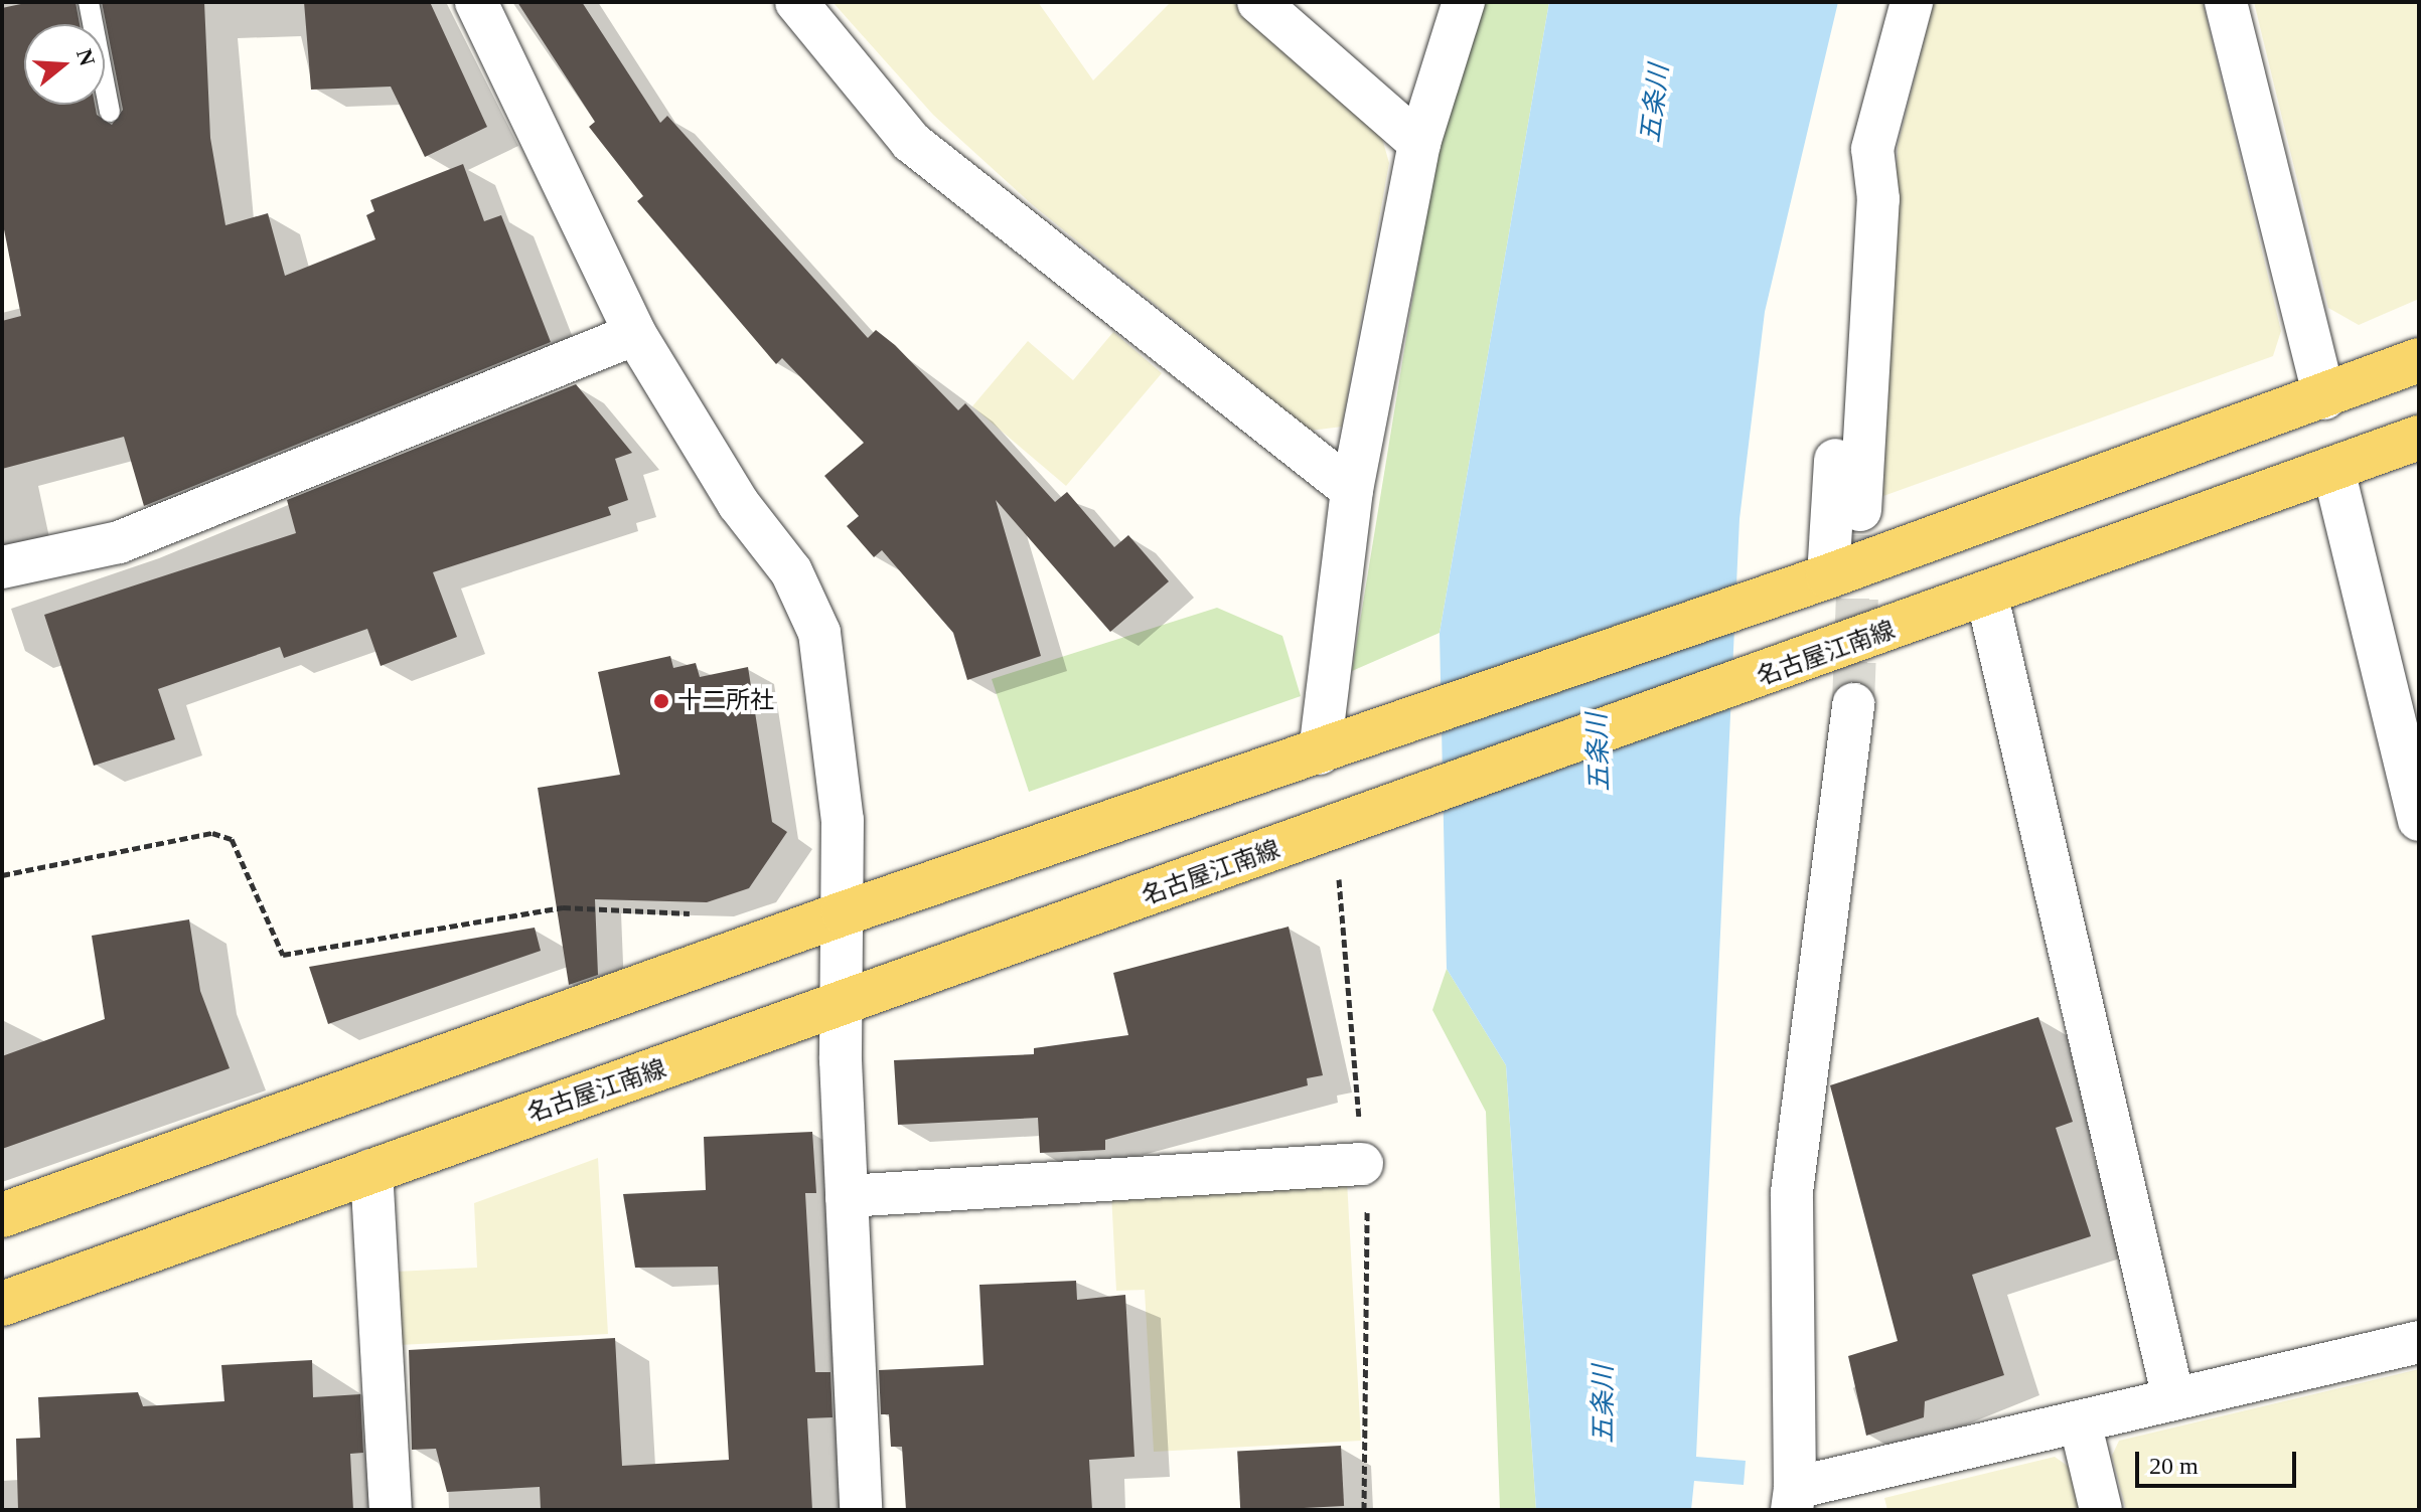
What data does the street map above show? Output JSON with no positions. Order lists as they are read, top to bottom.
{
  "streets": {
    "main road": ["名古屋江南線"]
  },
  "water": ["五条川"],
  "places": ["十二所社"],
  "scale_bar": "20 m",
  "north": "right"
}
